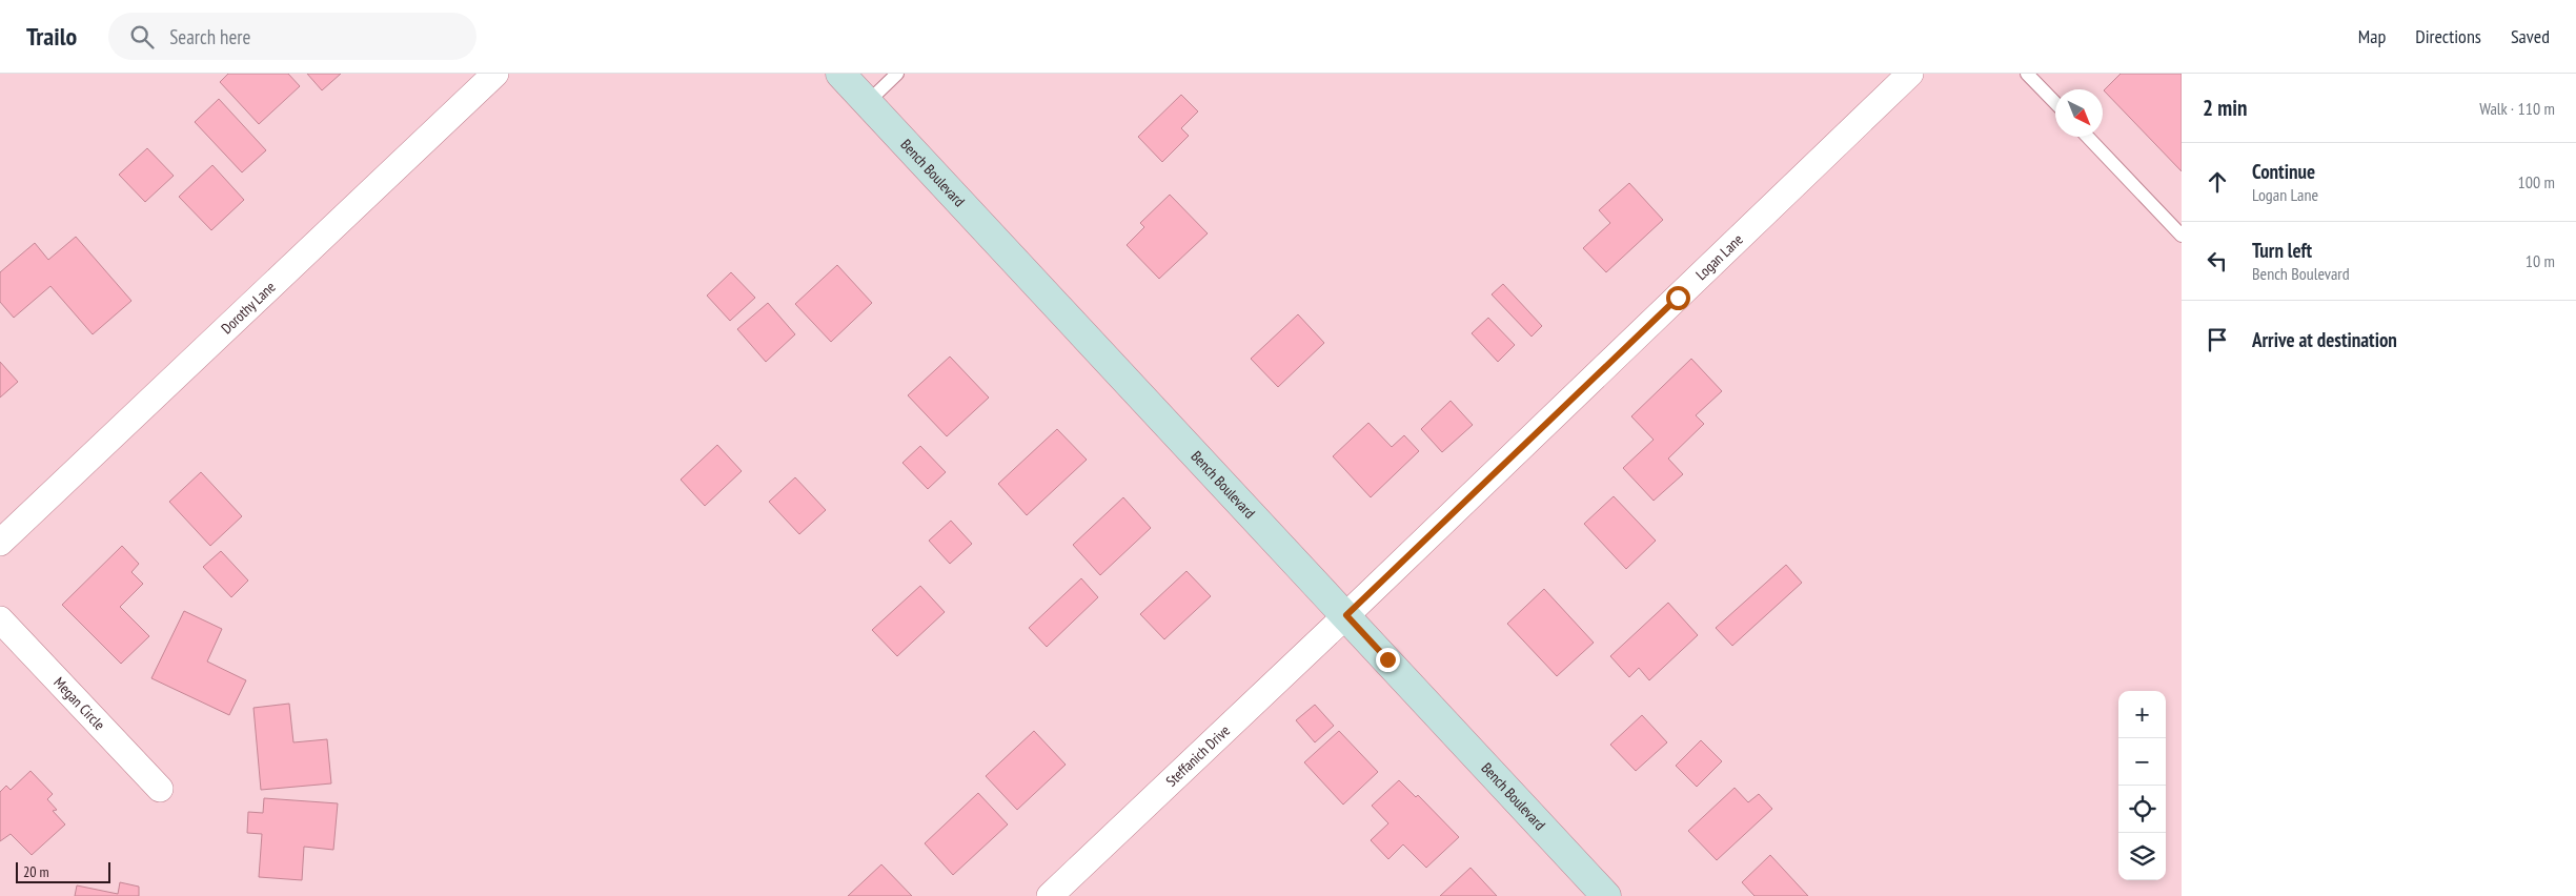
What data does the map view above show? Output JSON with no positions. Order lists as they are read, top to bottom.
{
  "streets": {
    "main road": ["Bench Boulevard"],
    "street": [
      "Logan Lane",
      "Dorothy Lane",
      "Megan Circle",
      "Steffanich Drive"
    ]
  },
  "crossings": [
    ["Bench Boulevard", "Logan Lane"],
    ["Bench Boulevard", "Steffanich Drive"],
    ["Logan Lane", "Steffanich Drive"]
  ],
  "scale_bar": "20 m",
  "north": "bottom right",
  "page": {
    "header": "Trailo",
    "search": "Search here",
    "nav": ["Map", "Directions", "Saved"],
    "heading": ["2 min", "Walk · 110 m"],
    "list": [
      ["Continue", "Logan Lane", "100 m"],
      ["Turn left", "Bench Boulevard", "10 m"],
      "Arrive at destination"
    ],
    "map_buttons": ["+", "−"],
    "scale": "20 m"
  }
}
